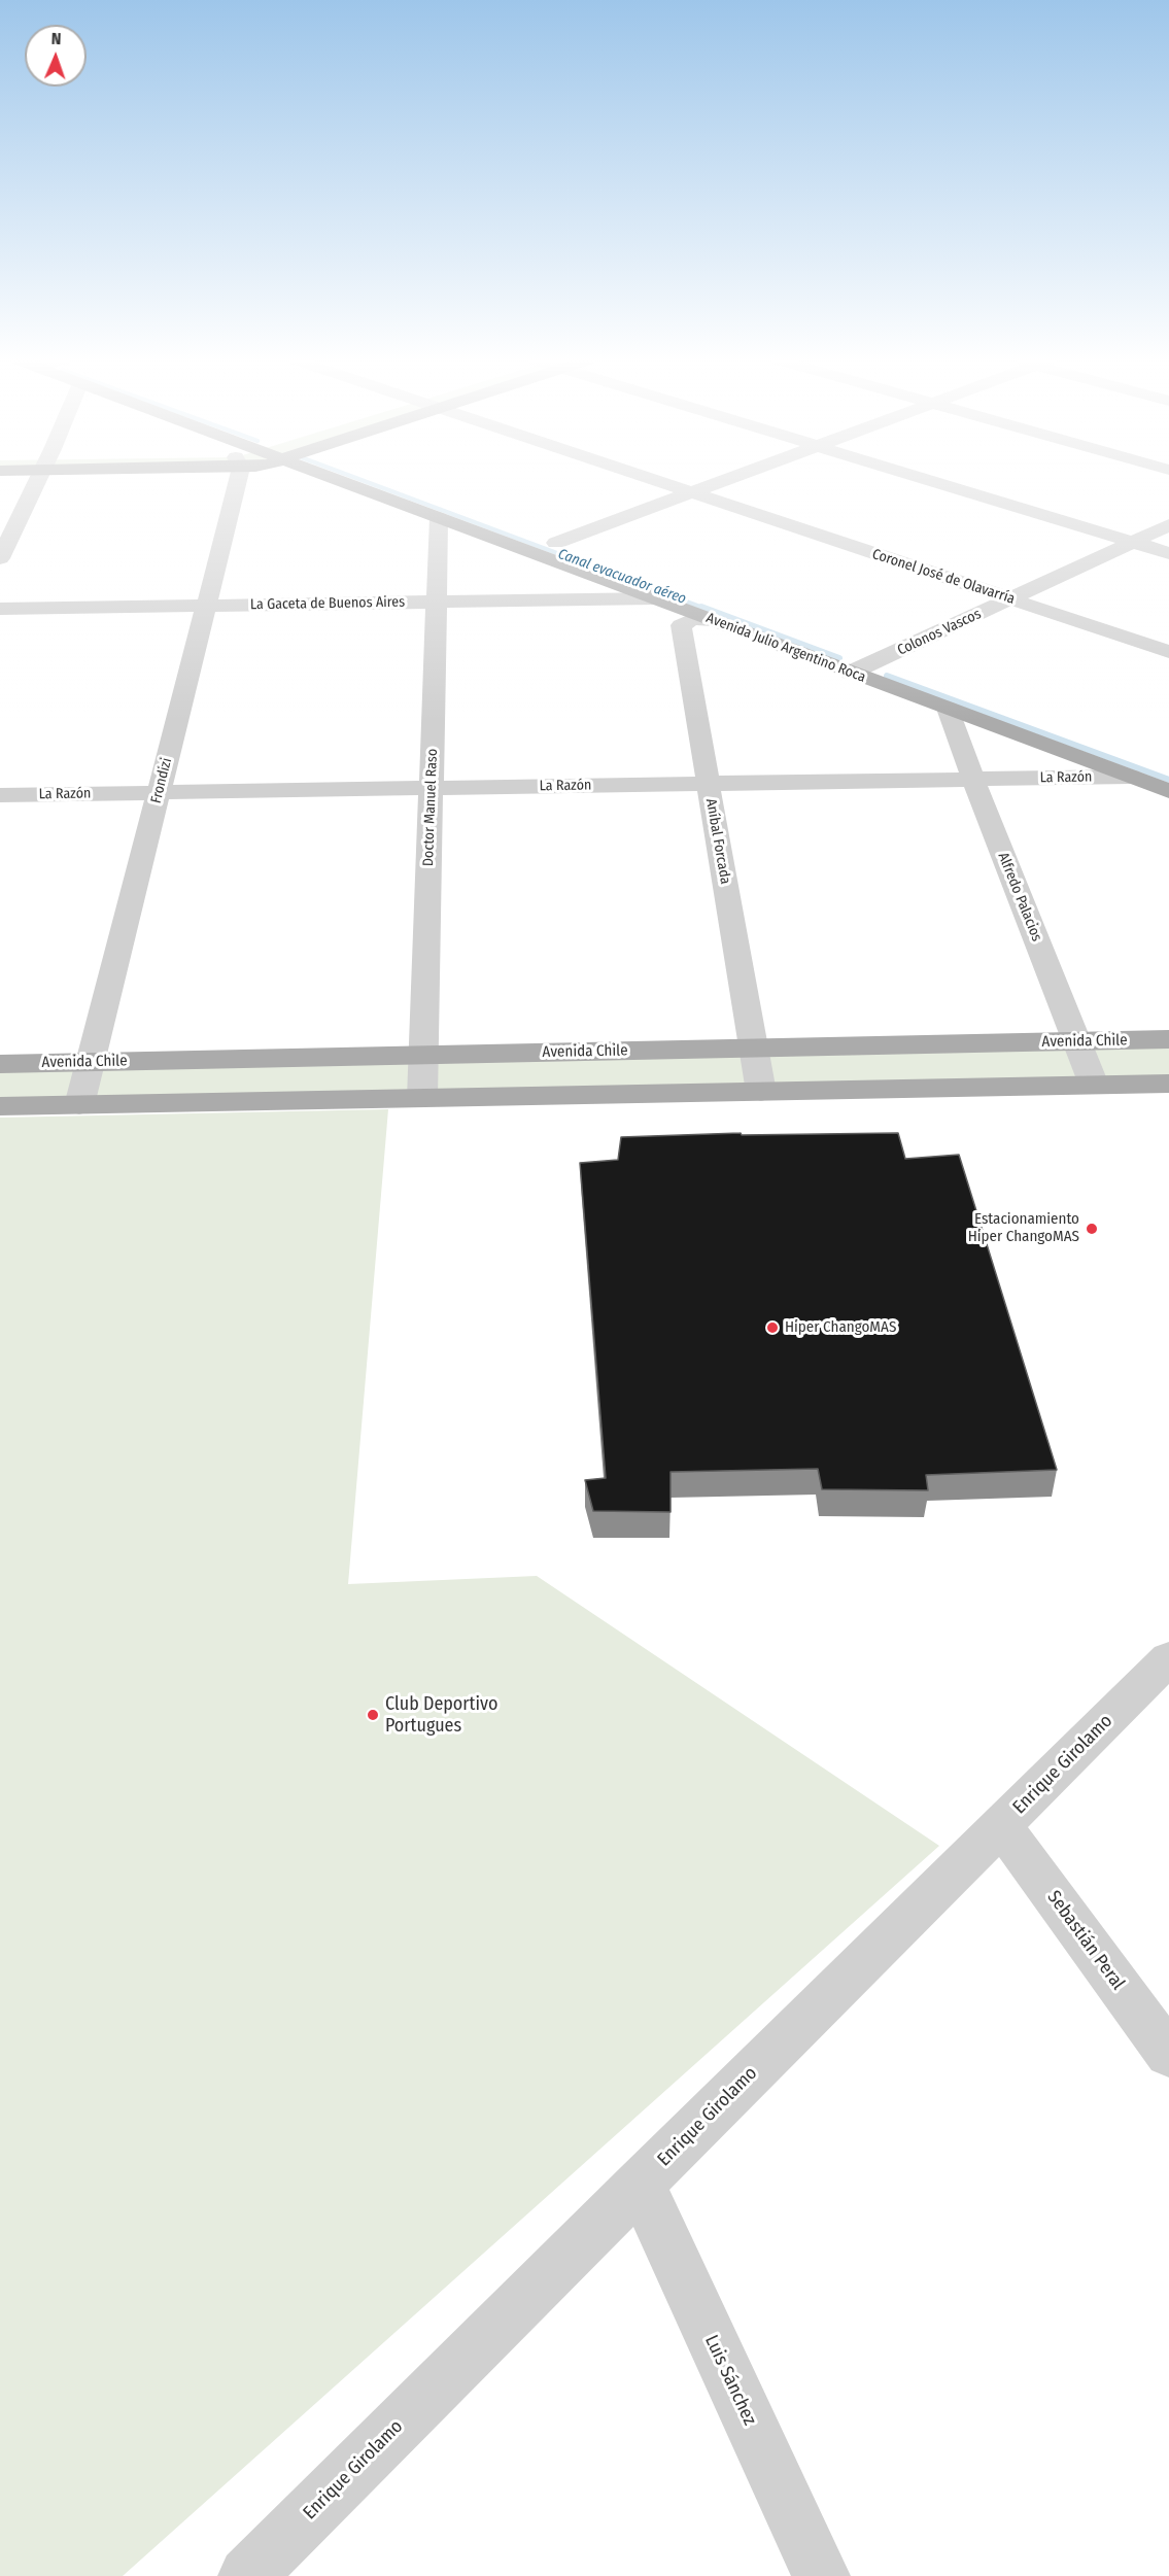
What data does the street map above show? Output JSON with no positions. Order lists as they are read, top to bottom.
{
  "streets": {
    "main road": ["Avenida Julio Argentino Roca", "Avenida Chile"],
    "street": [
      "Coronel José de Olavarría",
      "La Gaceta de Buenos Aires",
      "Colonos Vascos",
      "La Razón",
      "Frondizi",
      "Doctor Manuel Raso",
      "Aníbal Forcada",
      "Alfredo Palacios",
      "Enrique Girolamo",
      "Sebastián Peral",
      "Luis Sánchez"
    ]
  },
  "crossings": [
    ["Coronel José de Olavarría", "Colonos Vascos"],
    ["La Gaceta de Buenos Aires", "Avenida Julio Argentino Roca"],
    ["La Gaceta de Buenos Aires", "Frondizi"],
    ["La Gaceta de Buenos Aires", "Doctor Manuel Raso"],
    ["Colonos Vascos", "Avenida Julio Argentino Roca"],
    ["Avenida Julio Argentino Roca", "La Razón"],
    ["Avenida Julio Argentino Roca", "Doctor Manuel Raso"],
    ["Avenida Julio Argentino Roca", "Aníbal Forcada"],
    ["Avenida Julio Argentino Roca", "Alfredo Palacios"],
    ["La Razón", "Frondizi"],
    ["La Razón", "Doctor Manuel Raso"],
    ["La Razón", "Aníbal Forcada"],
    ["La Razón", "Alfredo Palacios"],
    ["Frondizi", "Avenida Chile"],
    ["Doctor Manuel Raso", "Avenida Chile"],
    ["Aníbal Forcada", "Avenida Chile"],
    ["Alfredo Palacios", "Avenida Chile"],
    ["Enrique Girolamo", "Sebastián Peral"],
    ["Enrique Girolamo", "Luis Sánchez"]
  ],
  "water": ["Canal evacuador aéreo"],
  "places": ["Estacionamiento Hiper ChangoMAS", "Hiper ChangoMAS", "Club Deportivo Portugues"],
  "north": "top"
}
